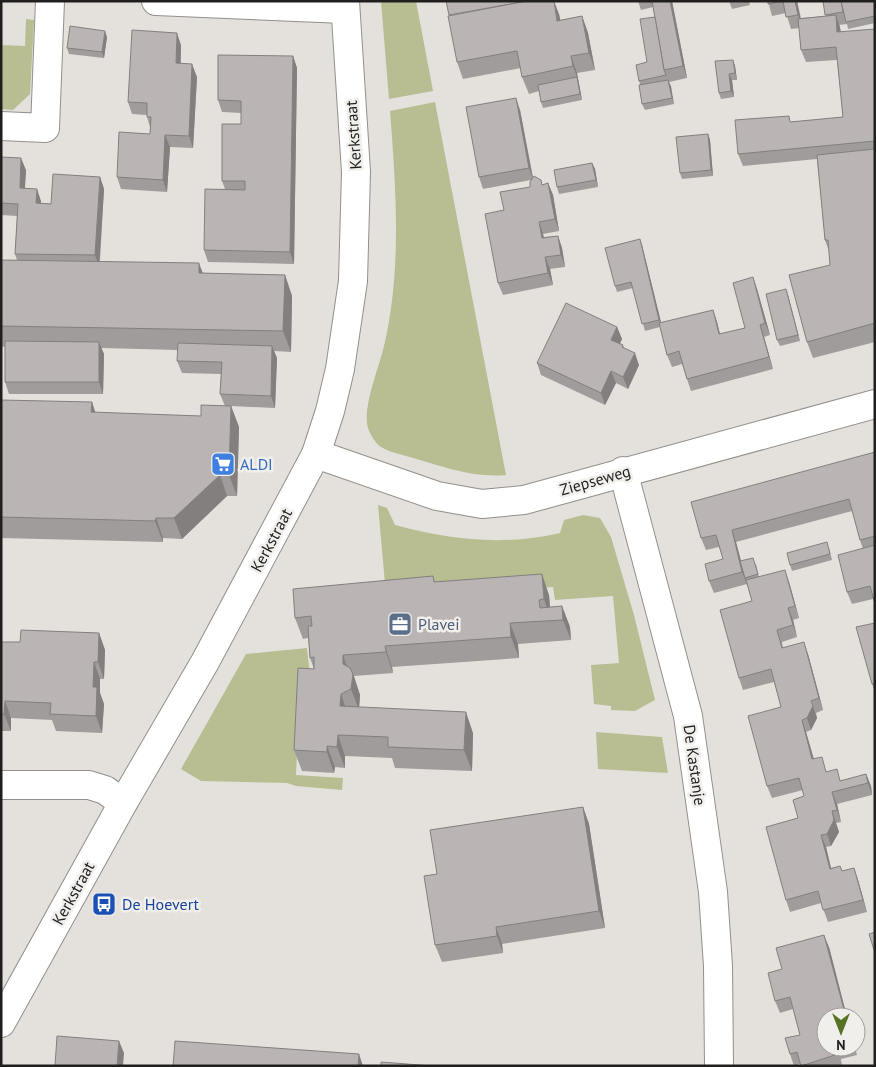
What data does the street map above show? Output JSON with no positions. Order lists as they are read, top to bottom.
{
  "streets": {
    "street": ["Kerkstraat", "Ziepseweg", "De Kastanje"]
  },
  "crossings": [
    ["Kerkstraat", "Ziepseweg"],
    ["Ziepseweg", "De Kastanje"]
  ],
  "places": {
    "supermarket": ["ALDI"],
    "office": ["Plavei"],
    "bus stop": ["De Hoevert"]
  },
  "north": "bottom"
}
